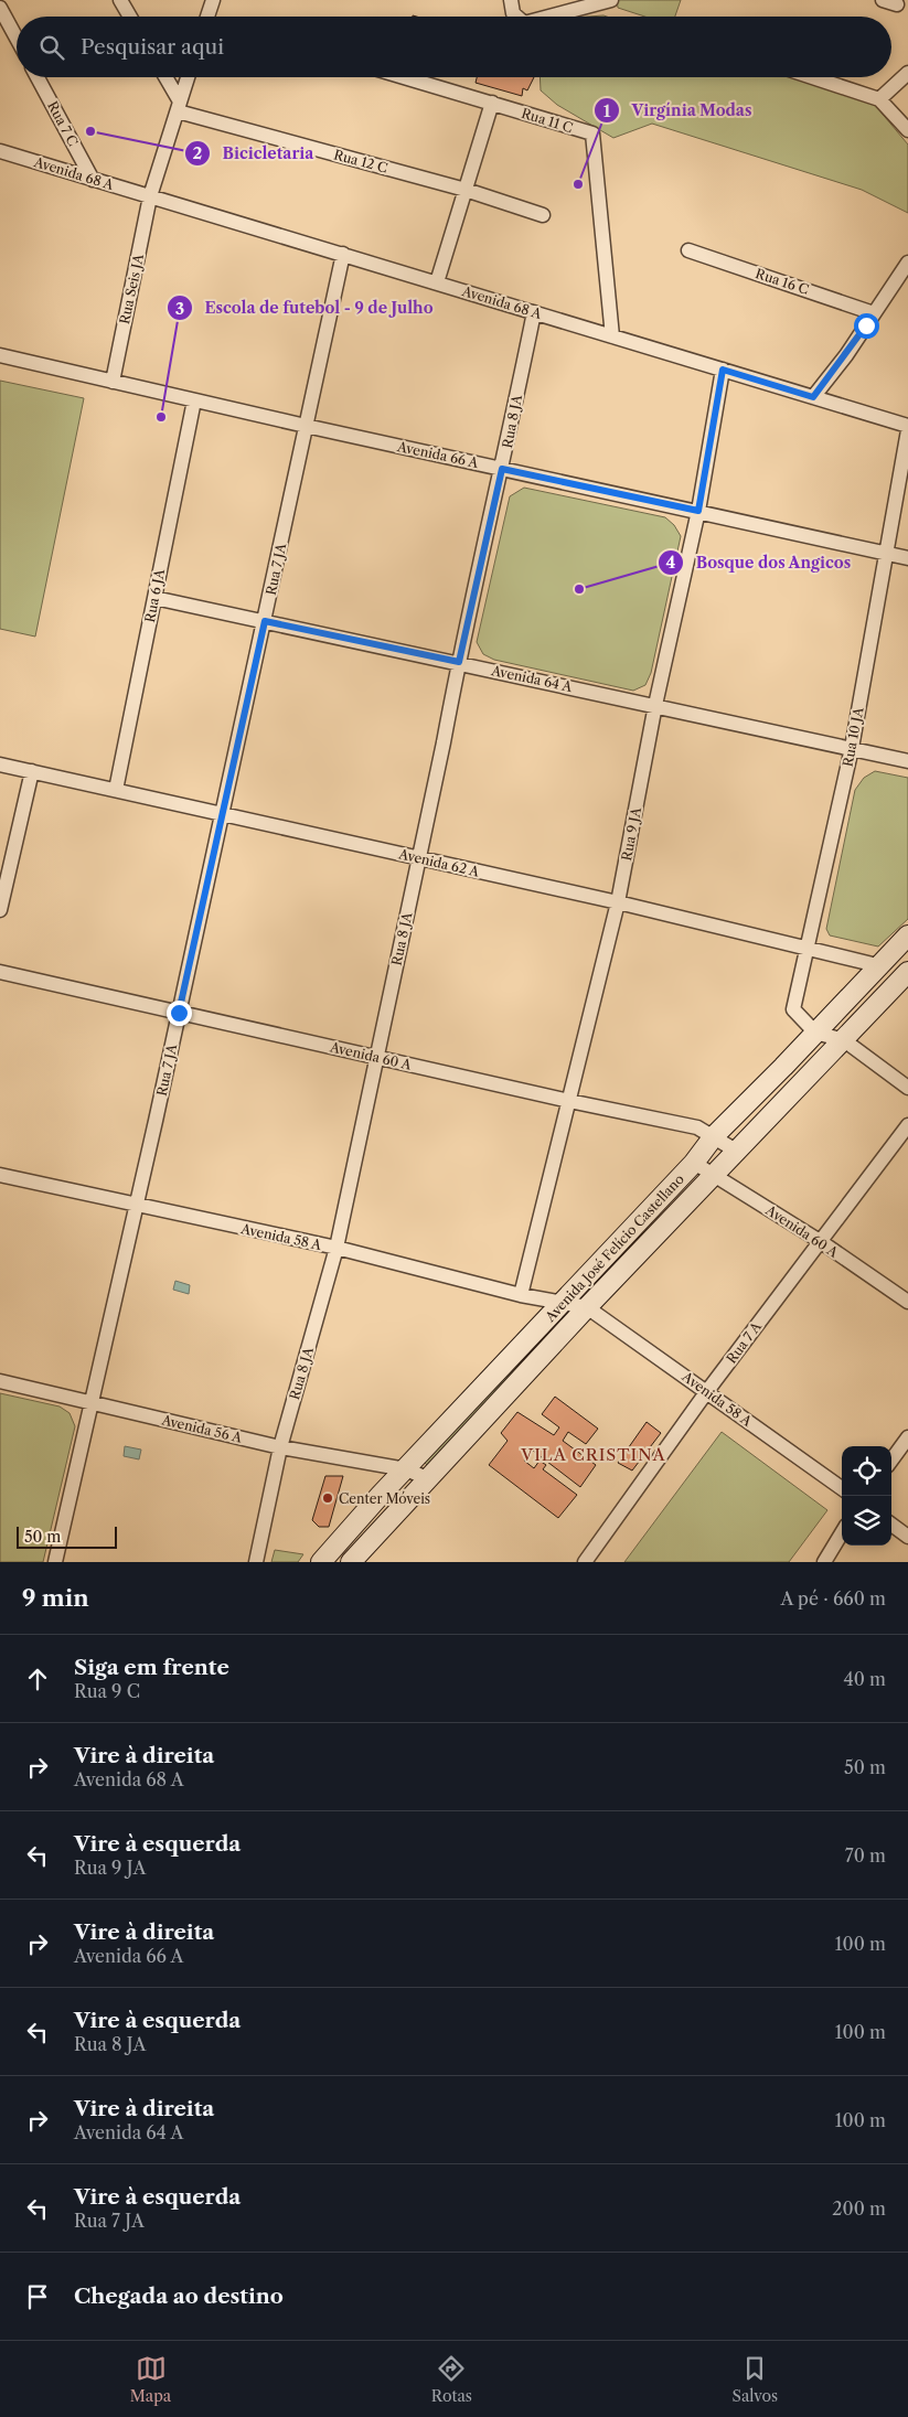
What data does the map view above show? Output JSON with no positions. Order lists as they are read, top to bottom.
{
  "streets": {
    "main road": ["Avenida José Felício Castellano"],
    "street": [
      "Rua 11 C",
      "Rua 7 C",
      "Rua 12 C",
      "Avenida 68 A",
      "Rua 16 C",
      "Rua Seis JA",
      "Rua 8 JA",
      "Avenida 66 A",
      "Rua 7 JA",
      "Rua 6 JA",
      "Avenida 64 A",
      "Rua 10 JA",
      "Rua 9 JA",
      "Avenida 62 A",
      "Avenida 60 A",
      "Avenida 58 A",
      "Rua 7 A",
      "Avenida 56 A"
    ]
  },
  "crossings": [
    ["Rua 11 C", "Avenida 68 A"],
    ["Rua 7 C", "Avenida 68 A"],
    ["Rua 12 C", "Rua Seis JA"],
    ["Avenida 68 A", "Rua Seis JA"],
    ["Avenida 68 A", "Rua 8 JA"],
    ["Avenida 68 A", "Rua 7 JA"],
    ["Avenida 68 A", "Rua 9 JA"],
    ["Rua Seis JA", "Avenida 66 A"],
    ["Rua 8 JA", "Avenida 66 A"],
    ["Rua 8 JA", "Avenida 64 A"],
    ["Rua 8 JA", "Avenida 62 A"],
    ["Rua 8 JA", "Avenida 60 A"],
    ["Rua 8 JA", "Avenida 58 A"],
    ["Rua 8 JA", "Avenida 56 A"],
    ["Avenida 66 A", "Rua 7 JA"],
    ["Avenida 66 A", "Rua 6 JA"],
    ["Avenida 66 A", "Rua 10 JA"],
    ["Avenida 66 A", "Rua 9 JA"],
    ["Rua 7 JA", "Avenida 64 A"],
    ["Rua 7 JA", "Avenida 62 A"],
    ["Rua 7 JA", "Avenida 60 A"],
    ["Rua 7 JA", "Avenida 58 A"],
    ["Rua 7 JA", "Avenida 56 A"],
    ["Rua 6 JA", "Avenida 64 A"],
    ["Rua 6 JA", "Avenida 62 A"],
    ["Avenida 64 A", "Rua 10 JA"],
    ["Avenida 64 A", "Rua 9 JA"],
    ["Rua 10 JA", "Avenida 62 A"],
    ["Rua 10 JA", "Avenida José Felício Castellano"],
    ["Rua 9 JA", "Avenida 62 A"],
    ["Rua 9 JA", "Avenida 60 A"],
    ["Rua 9 JA", "Avenida 58 A"],
    ["Avenida 62 A", "Avenida José Felício Castellano"],
    ["Avenida 60 A", "Avenida José Felício Castellano"],
    ["Avenida 60 A", "Rua 7 A"],
    ["Avenida 58 A", "Avenida José Felício Castellano"],
    ["Avenida 58 A", "Rua 7 A"],
    ["Avenida José Felício Castellano", "Avenida 56 A"]
  ],
  "districts": ["VILA CRISTINA"],
  "places": [
    "Bicicletaria",
    "Virgínia Modas",
    "Escola de futebol - 9 de Julho",
    "Bosque dos Angicos",
    "Center Móveis"
  ],
  "scale_bar": "50 m",
  "page": {
    "search": "Pesquisar aqui",
    "scale": "50 m",
    "heading": ["9 min", "A pé · 660 m"],
    "list": [
      ["Siga em frente", "Rua 9 C", "40 m"],
      ["Vire à direita", "Avenida 68 A", "50 m"],
      ["Vire à esquerda", "Rua 9 JA", "70 m"],
      ["Vire à direita", "Avenida 66 A", "100 m"],
      ["Vire à esquerda", "Rua 8 JA", "100 m"],
      ["Vire à direita", "Avenida 64 A", "100 m"],
      ["Vire à esquerda", "Rua 7 JA", "200 m"],
      "Chegada ao destino"
    ],
    "nav": ["Mapa", "Rotas", "Salvos"]
  }
}
